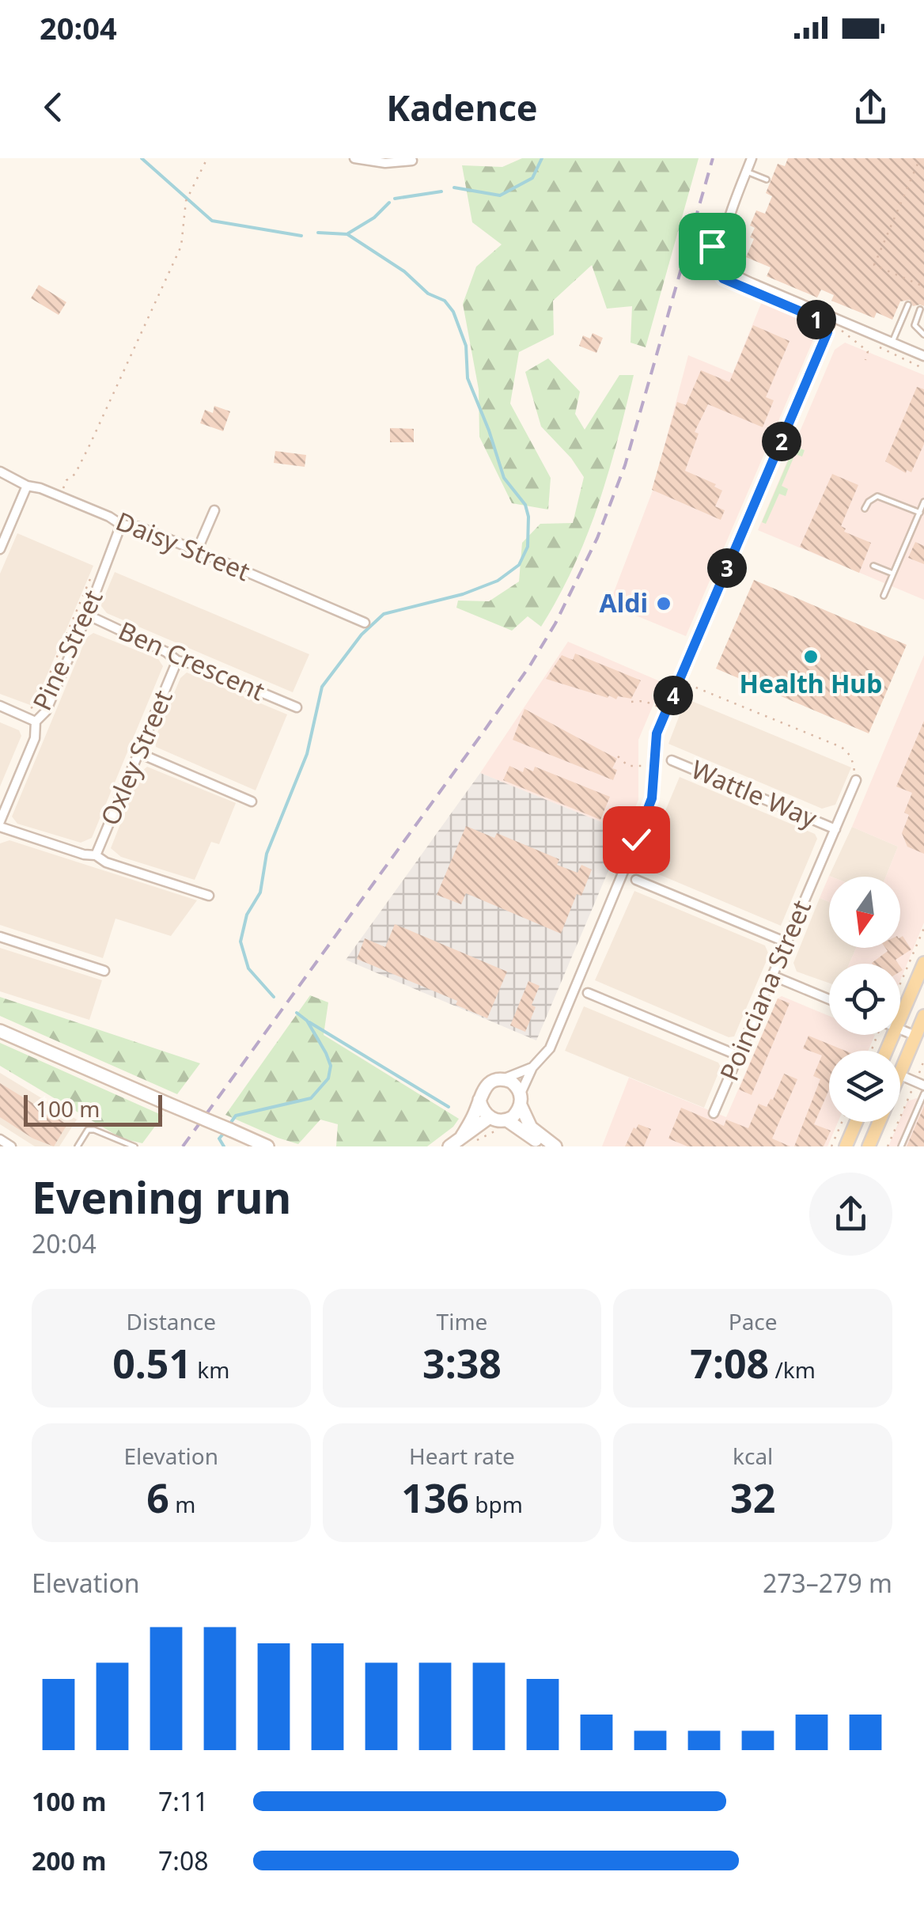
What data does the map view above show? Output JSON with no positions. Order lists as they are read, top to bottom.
{
  "streets": {
    "street": [
      "Daisy Street",
      "Pine Street",
      "Ben Crescent",
      "Oxley Street",
      "Wattle Way",
      "Poinciana Street"
    ]
  },
  "crossings": [
    ["Daisy Street", "Pine Street"],
    ["Pine Street", "Ben Crescent"],
    ["Ben Crescent", "Oxley Street"],
    ["Wattle Way", "Poinciana Street"]
  ],
  "places": ["Aldi", "Health Hub"],
  "scale_bar": "100 m",
  "north": "bottom",
  "page": {
    "status": "20:04",
    "header": "Kadence",
    "pins": [
      "1",
      "2",
      "3",
      "4"
    ],
    "scale": "100 m",
    "heading": ["Evening run", "20:04"],
    "stats": [
      ["Distance", "0.51 km"],
      ["Time", "3:38"],
      ["Pace", "7:08 /km"],
      ["Elevation", "6 m"],
      ["Heart rate", "136 bpm"],
      ["kcal", "32"]
    ],
    "chart": ["Elevation", "273–279 m"],
    "list": [
      {
        "name": "100 m",
        "note": "7:11"
      },
      {
        "name": "200 m",
        "note": "7:08"
      }
    ]
  }
}
